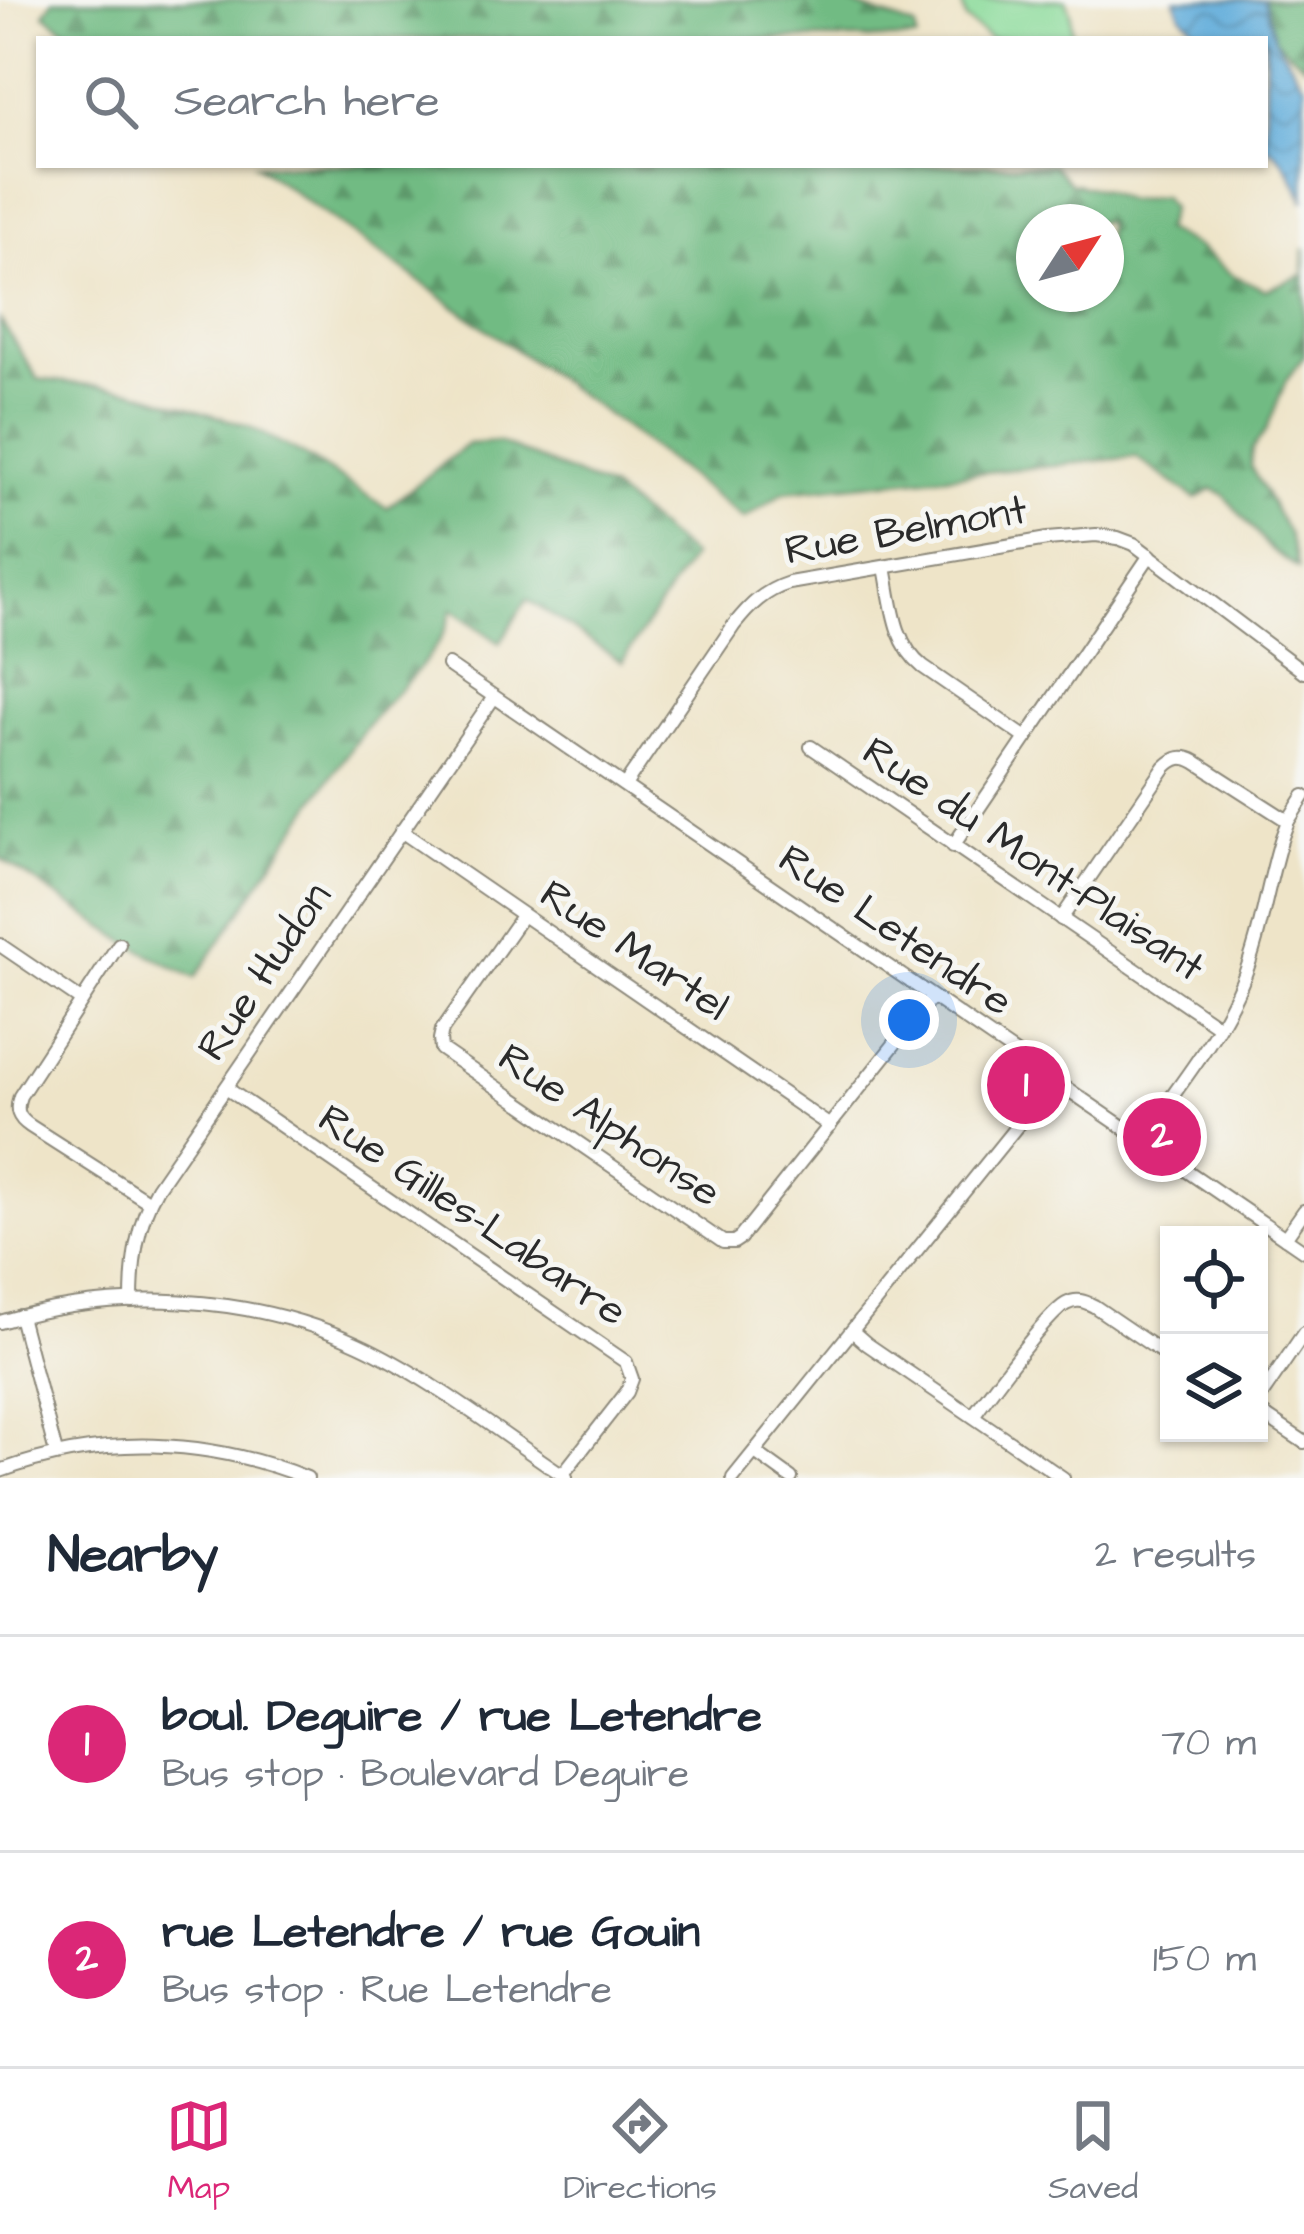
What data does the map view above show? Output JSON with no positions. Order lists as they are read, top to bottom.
{
  "streets": {
    "street": [
      "Rue Belmont",
      "Rue du Mont-Plaisant",
      "Rue Letendre",
      "Rue Martel",
      "Rue Hudon",
      "Rue Alphonse",
      "Rue Gilles-Labarre"
    ]
  },
  "crossings": [
    ["Rue Belmont", "Rue Letendre"],
    ["Rue Letendre", "Rue Hudon"],
    ["Rue Letendre", "Rue Alphonse"],
    ["Rue Martel", "Rue Hudon"],
    ["Rue Martel", "Rue Alphonse"],
    ["Rue Hudon", "Rue Gilles-Labarre"]
  ],
  "north": "top right",
  "page": {
    "search": "Search here",
    "pins": ["1", "2"],
    "heading": ["Nearby", "2 results"],
    "list": [
      {
        "mark": "1",
        "name": "boul. Deguire / rue Letendre",
        "note": "Bus stop · Boulevard Deguire",
        "value": "70 m"
      },
      {
        "mark": "2",
        "name": "rue Letendre / rue Gouin",
        "note": "Bus stop · Rue Letendre",
        "value": "150 m"
      }
    ],
    "nav": ["Map", "Directions", "Saved"]
  }
}
